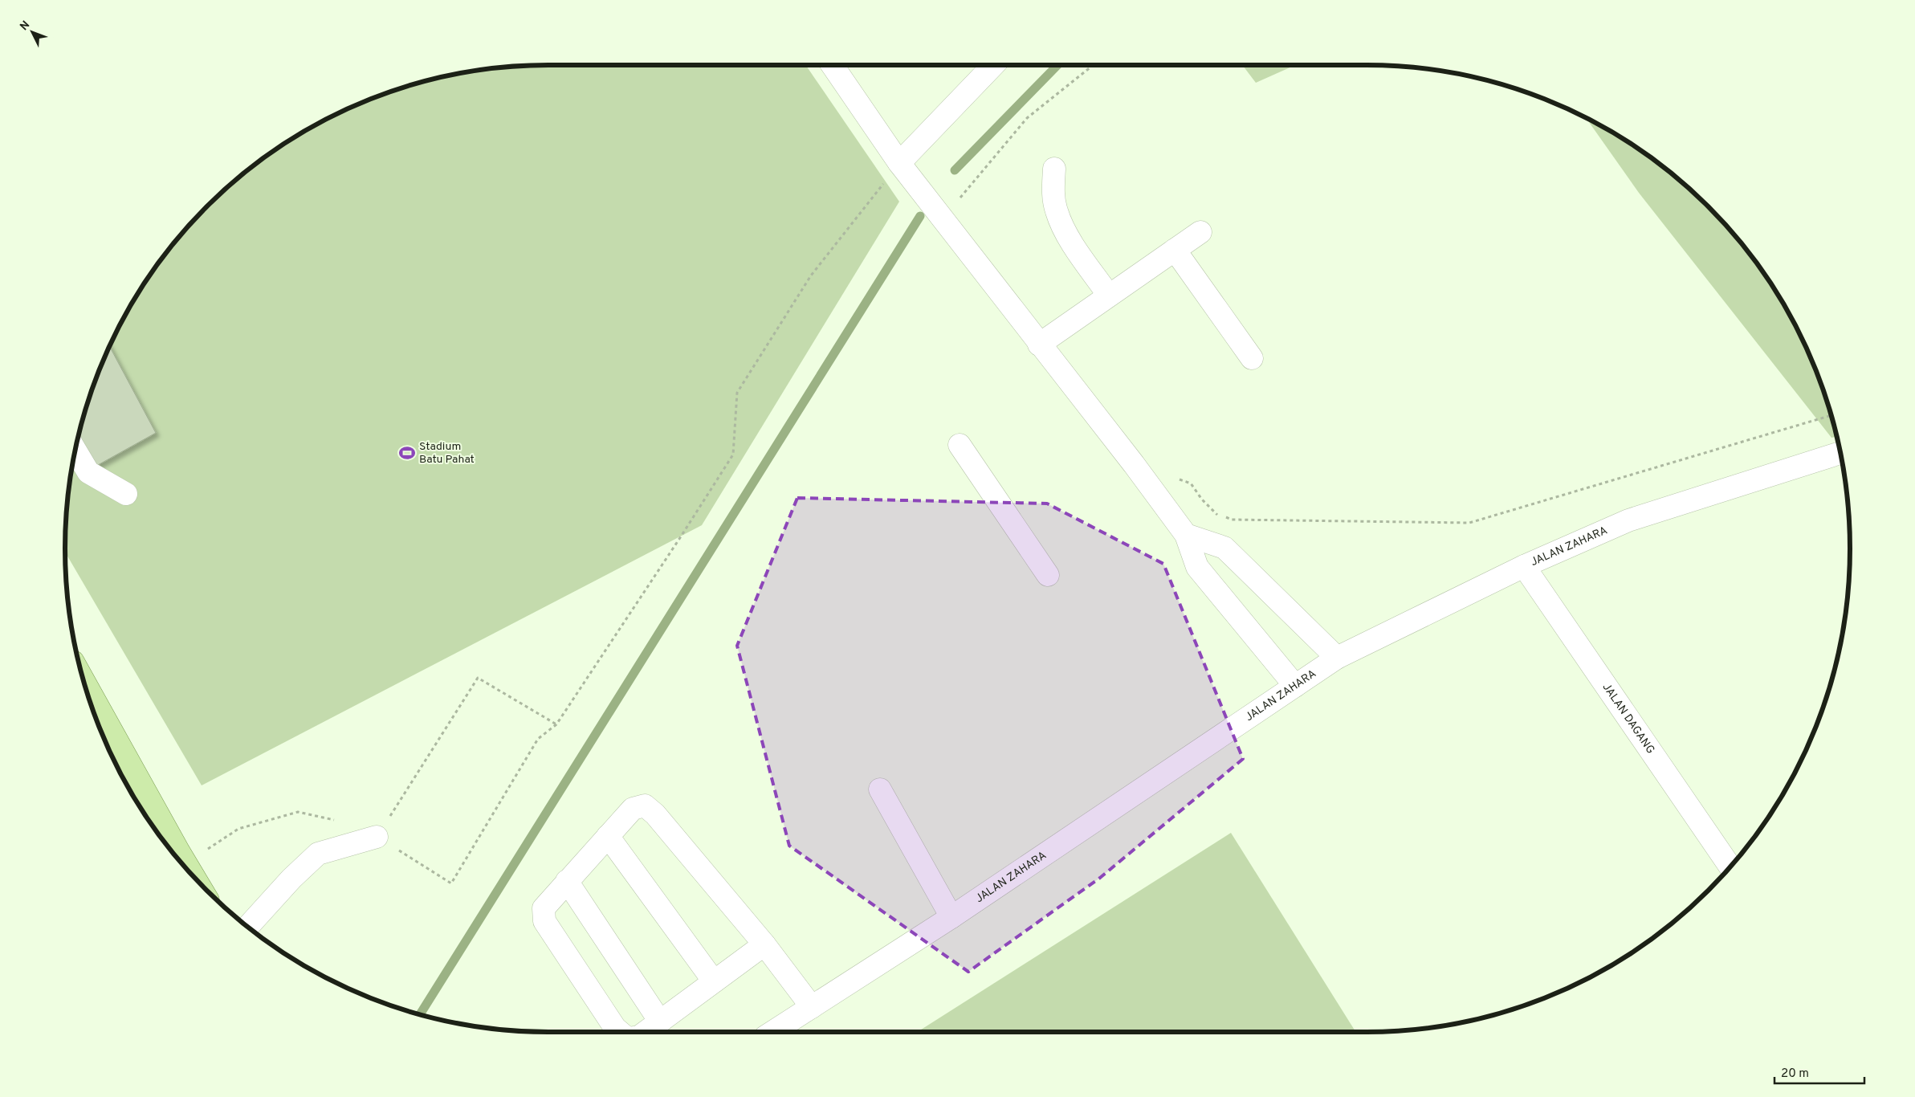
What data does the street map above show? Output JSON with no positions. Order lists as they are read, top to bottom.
{
  "streets": {
    "street": ["JALAN ZAHARA", "JALAN DAGANG"]
  },
  "crossings": [
    ["JALAN ZAHARA", "JALAN DAGANG"]
  ],
  "places": {
    "sports": ["Stadium Batu Pahat"]
  },
  "scale_bar": "20 m",
  "north": "top left"
}
